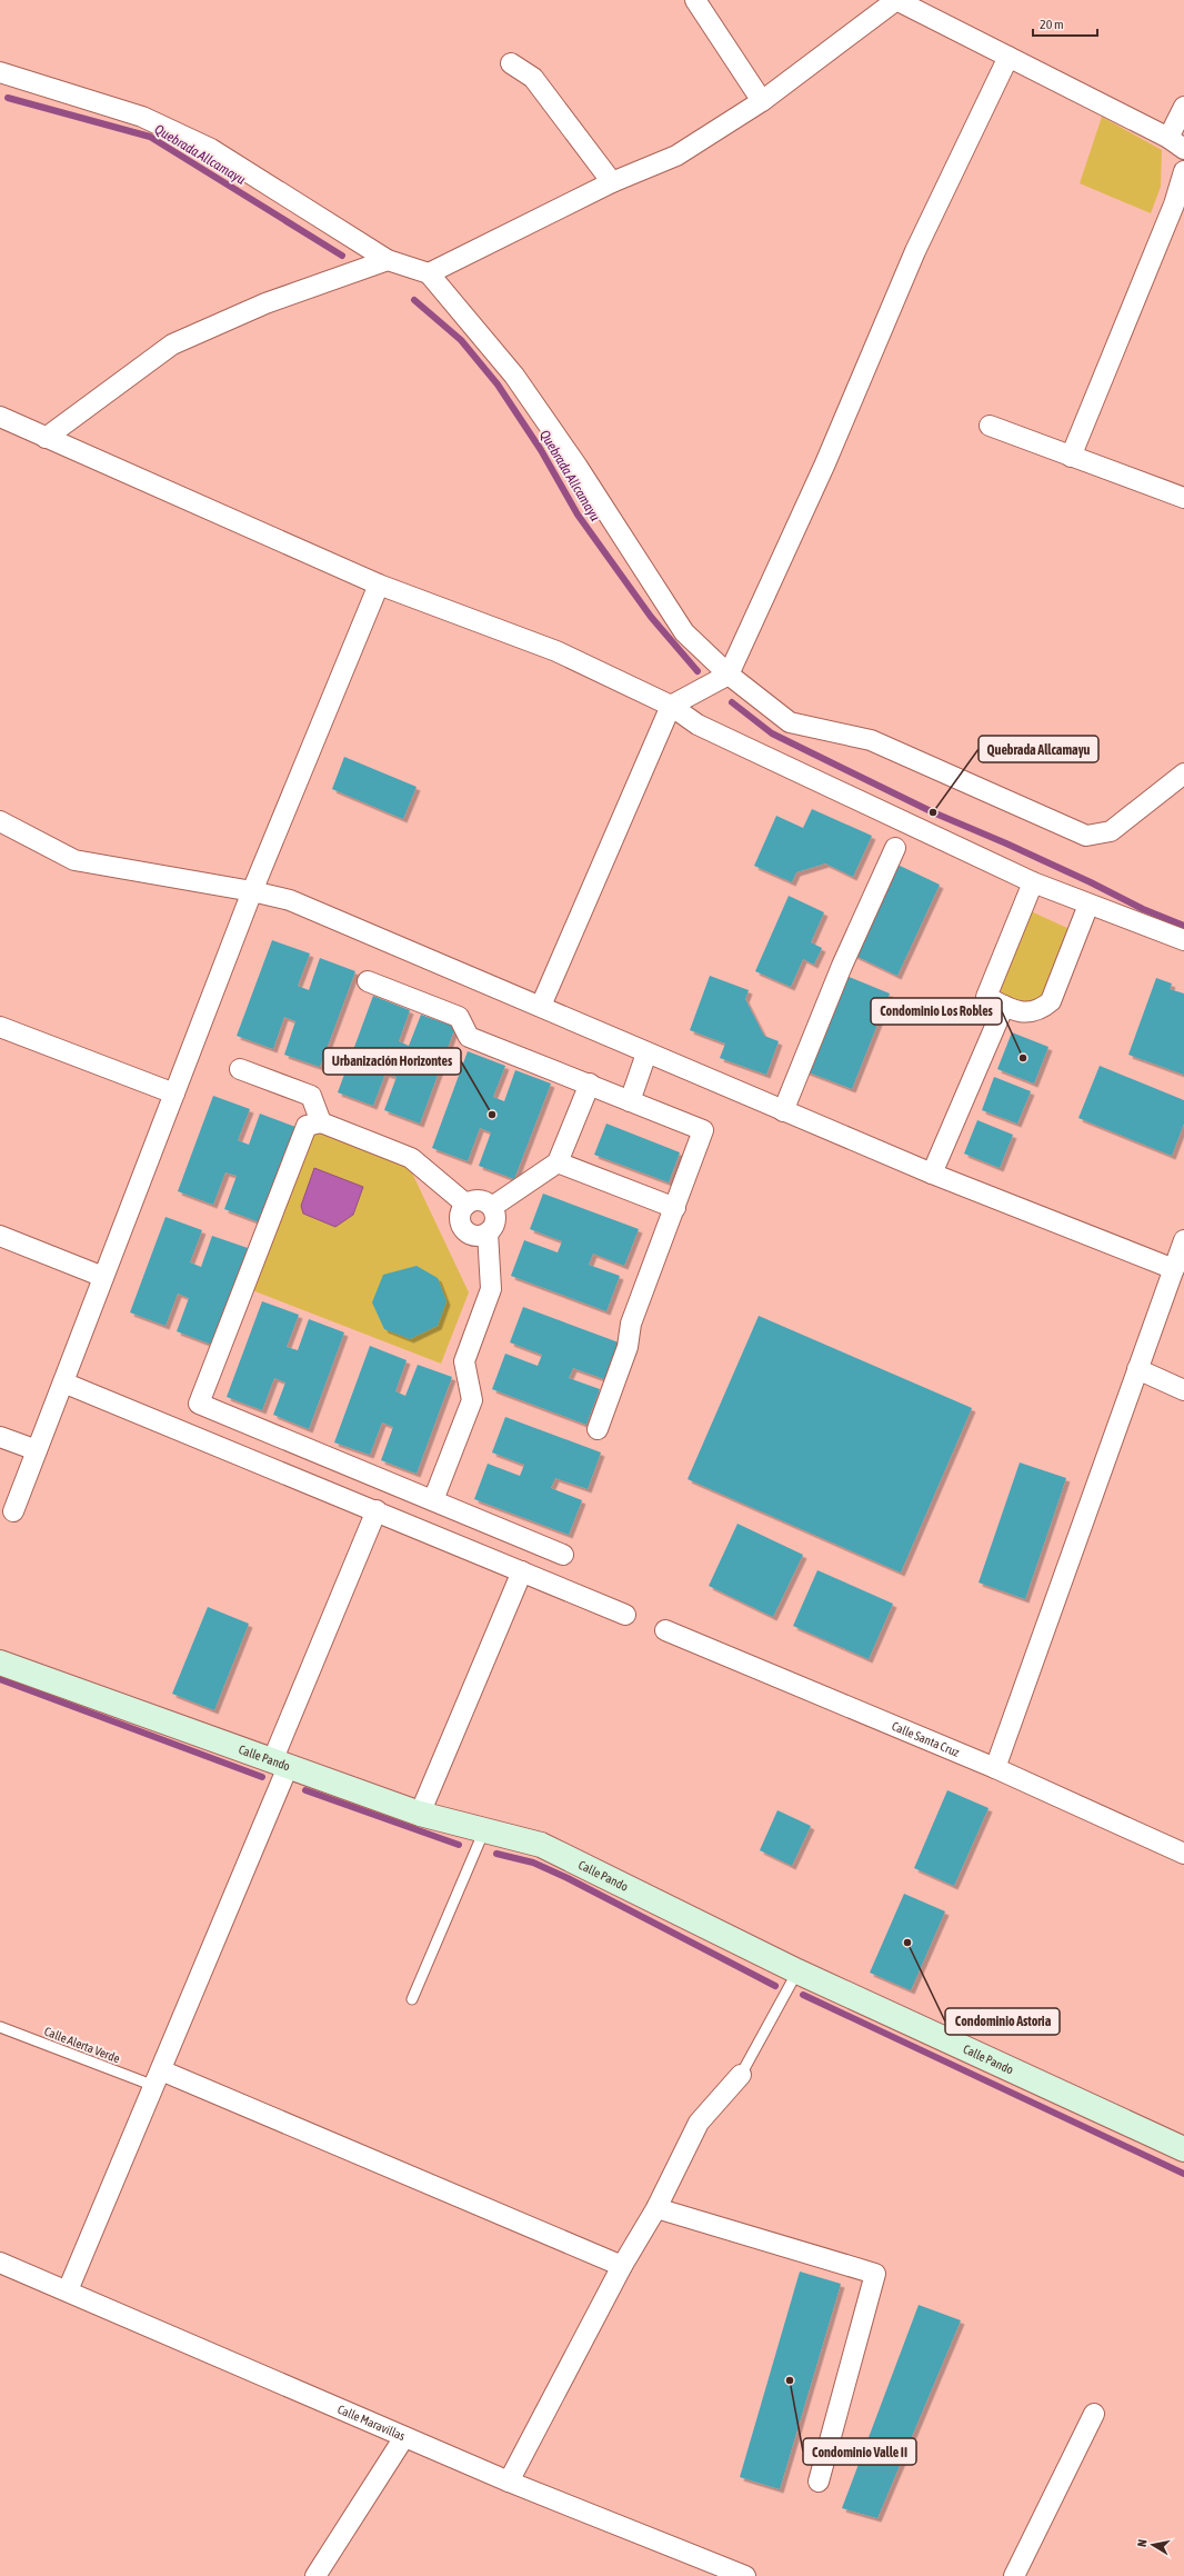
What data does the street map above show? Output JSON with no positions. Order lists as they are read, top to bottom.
{
  "streets": {
    "street": ["Calle Santa Cruz", "Calle Pando", "Calle Maravillas"],
    "lane": ["Calle Alerta Verde"]
  },
  "water": ["Quebrada Allcamayu"],
  "places": [
    "Quebrada Allcamayu",
    "Condominio Los Robles",
    "Urbanización Horizontes",
    "Condominio Astoria",
    "Condominio Valle II"
  ],
  "scale_bar": "20 m",
  "north": "left"
}
